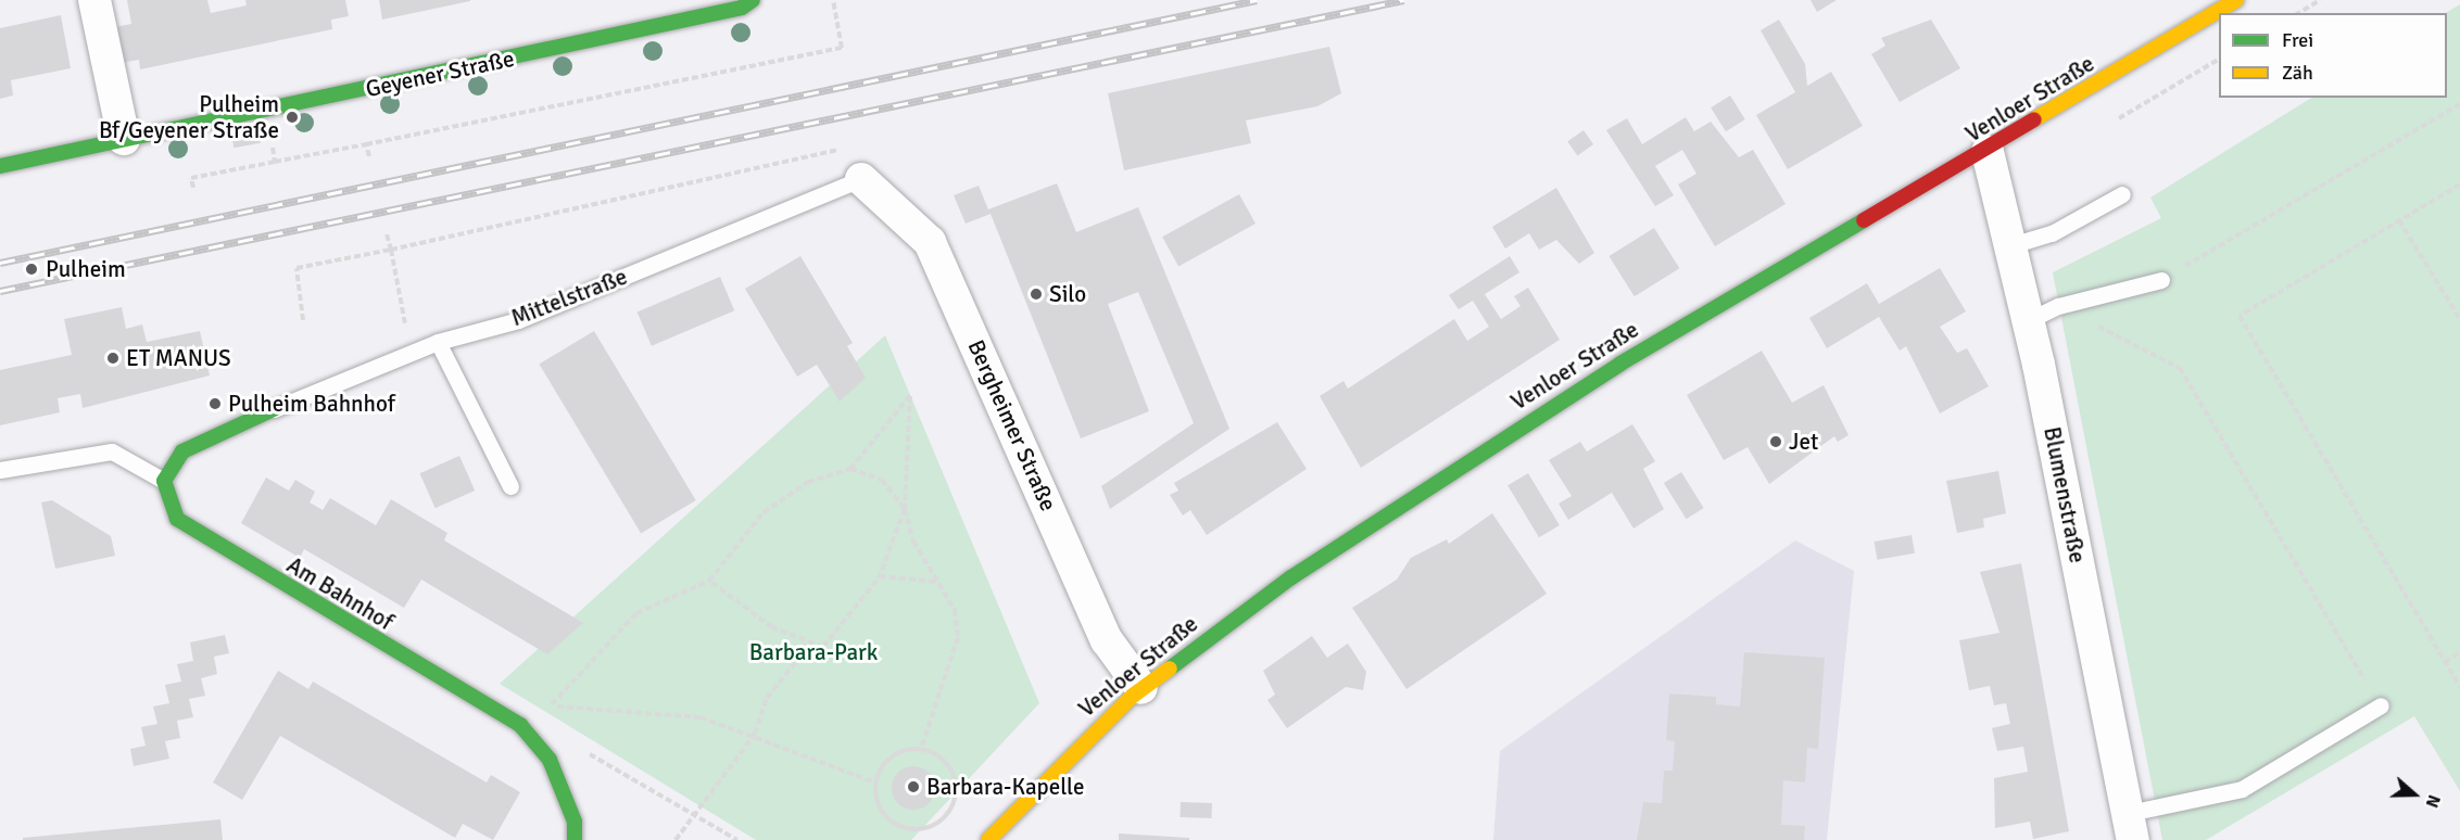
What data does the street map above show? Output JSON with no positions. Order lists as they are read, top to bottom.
{
  "streets": {
    "street": [
      "Geyener Straße",
      "Venloer Straße",
      "Bergheimer Straße",
      "Blumenstraße",
      "Am Bahnhof"
    ],
    "lane": ["Mittelstraße"]
  },
  "crossings": [
    ["Venloer Straße", "Bergheimer Straße"],
    ["Venloer Straße", "Blumenstraße"],
    ["Mittelstraße", "Bergheimer Straße"]
  ],
  "parks": ["Barbara-Park"],
  "places": [
    "Pulheim Bf/Geyener Straße",
    "Pulheim",
    "Silo",
    "ET MANUS",
    "Pulheim Bahnhof",
    "Jet",
    "Barbara-Kapelle"
  ],
  "legend": ["Frei", "Zäh"],
  "north": "right"
}
